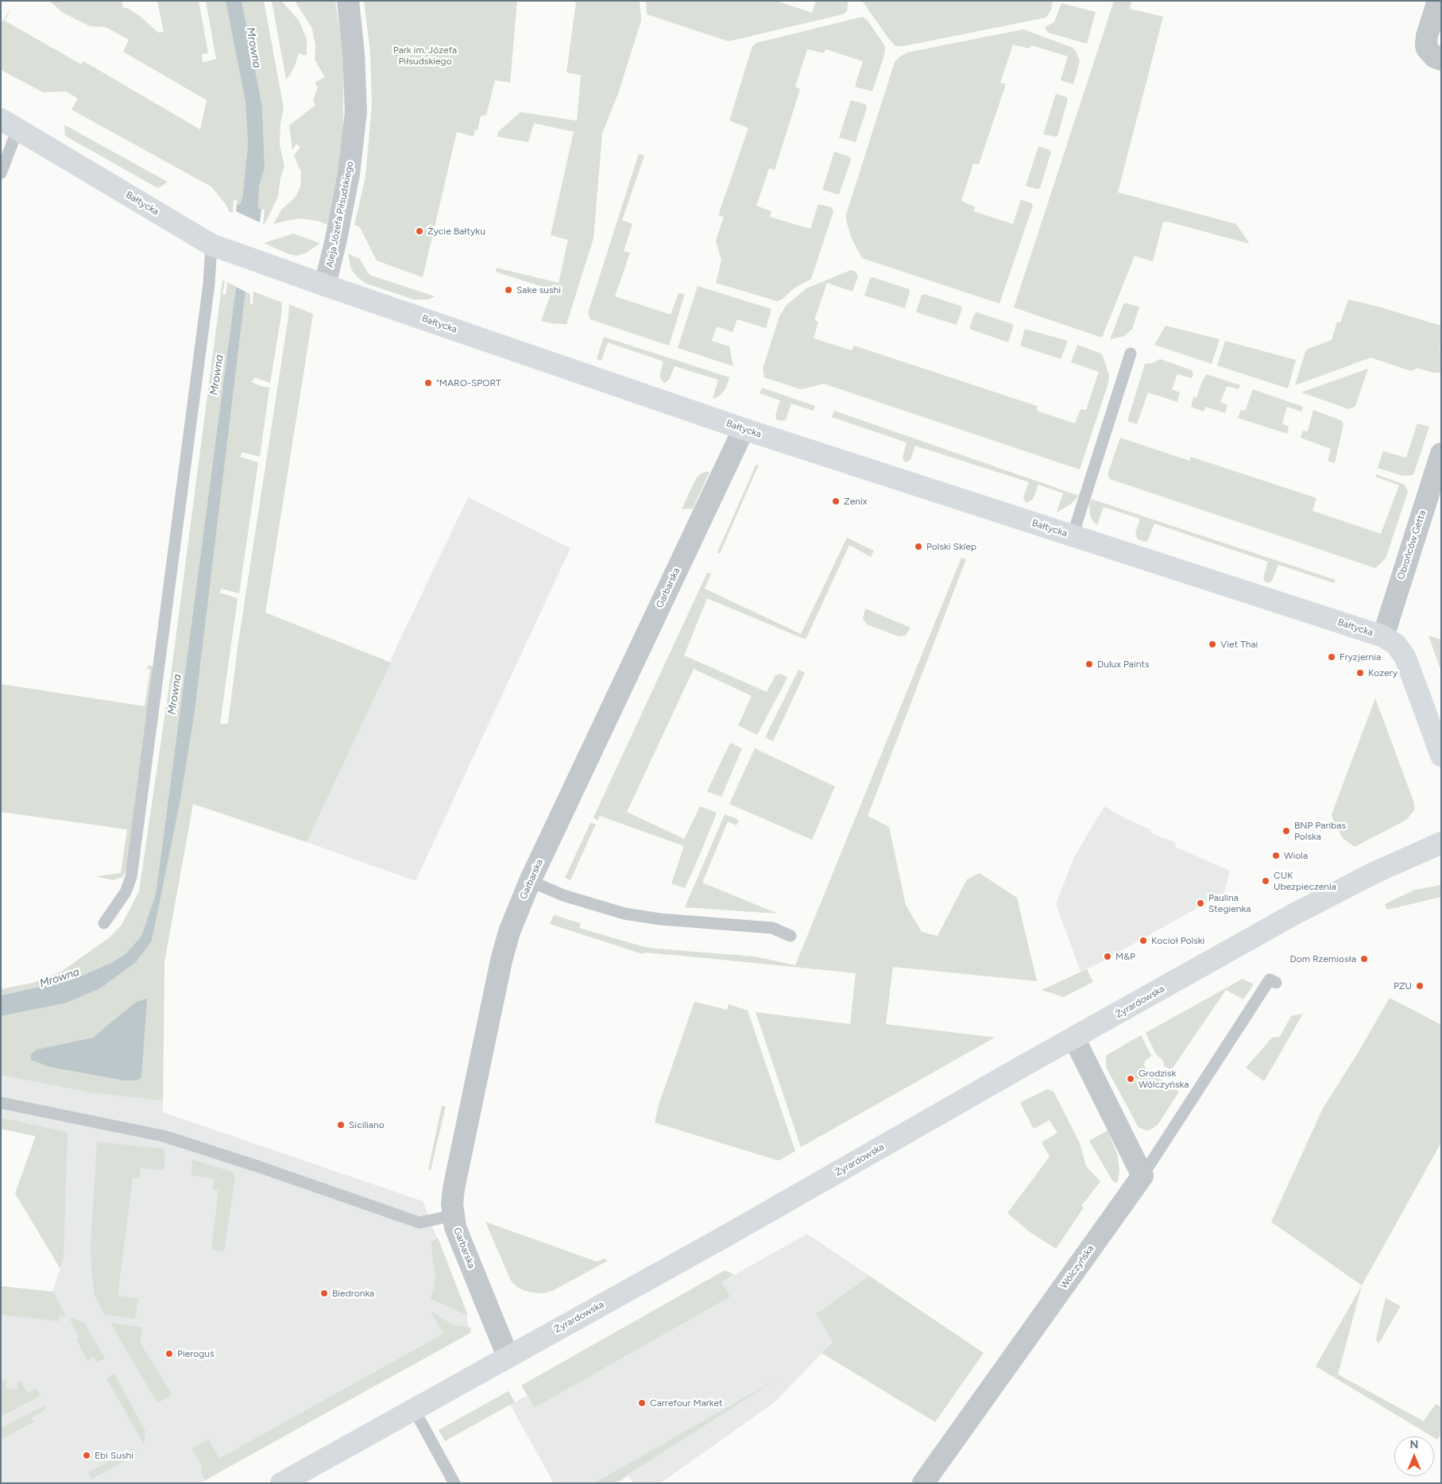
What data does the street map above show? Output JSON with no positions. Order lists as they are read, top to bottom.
{
  "streets": {
    "street": [
      "Bałtycka",
      "Aleja Józefa Piłsudskiego",
      "Obrońców Getta",
      "Garbarska",
      "Żyrardowska",
      "Wólczyńska"
    ]
  },
  "crossings": [
    ["Bałtycka", "Aleja Józefa Piłsudskiego"],
    ["Bałtycka", "Obrońców Getta"],
    ["Bałtycka", "Garbarska"],
    ["Garbarska", "Żyrardowska"]
  ],
  "water": ["Mrowna"],
  "parks": ["Park im. Józefa Piłsudskiego"],
  "places": [
    "Życie Bałtyku",
    "Sake sushi",
    "\"MARO-SPORT",
    "Zenix",
    "Polski Sklep",
    "Viet Thai",
    "Fryzjernia",
    "Dulux Paints",
    "Kozery",
    "BNP Paribas Polska",
    "Wiola",
    "CUK Ubezpieczenia",
    "Paulina Stegienka",
    "Kocioł Polski",
    "M&P",
    "Dom Rzemiosła",
    "PZU",
    "Grodzisk Wólczyńska",
    "Siciliano",
    "Biedronka",
    "Pieroguś",
    "Carrefour Market",
    "Ebi Sushi"
  ],
  "north": "top"
}
